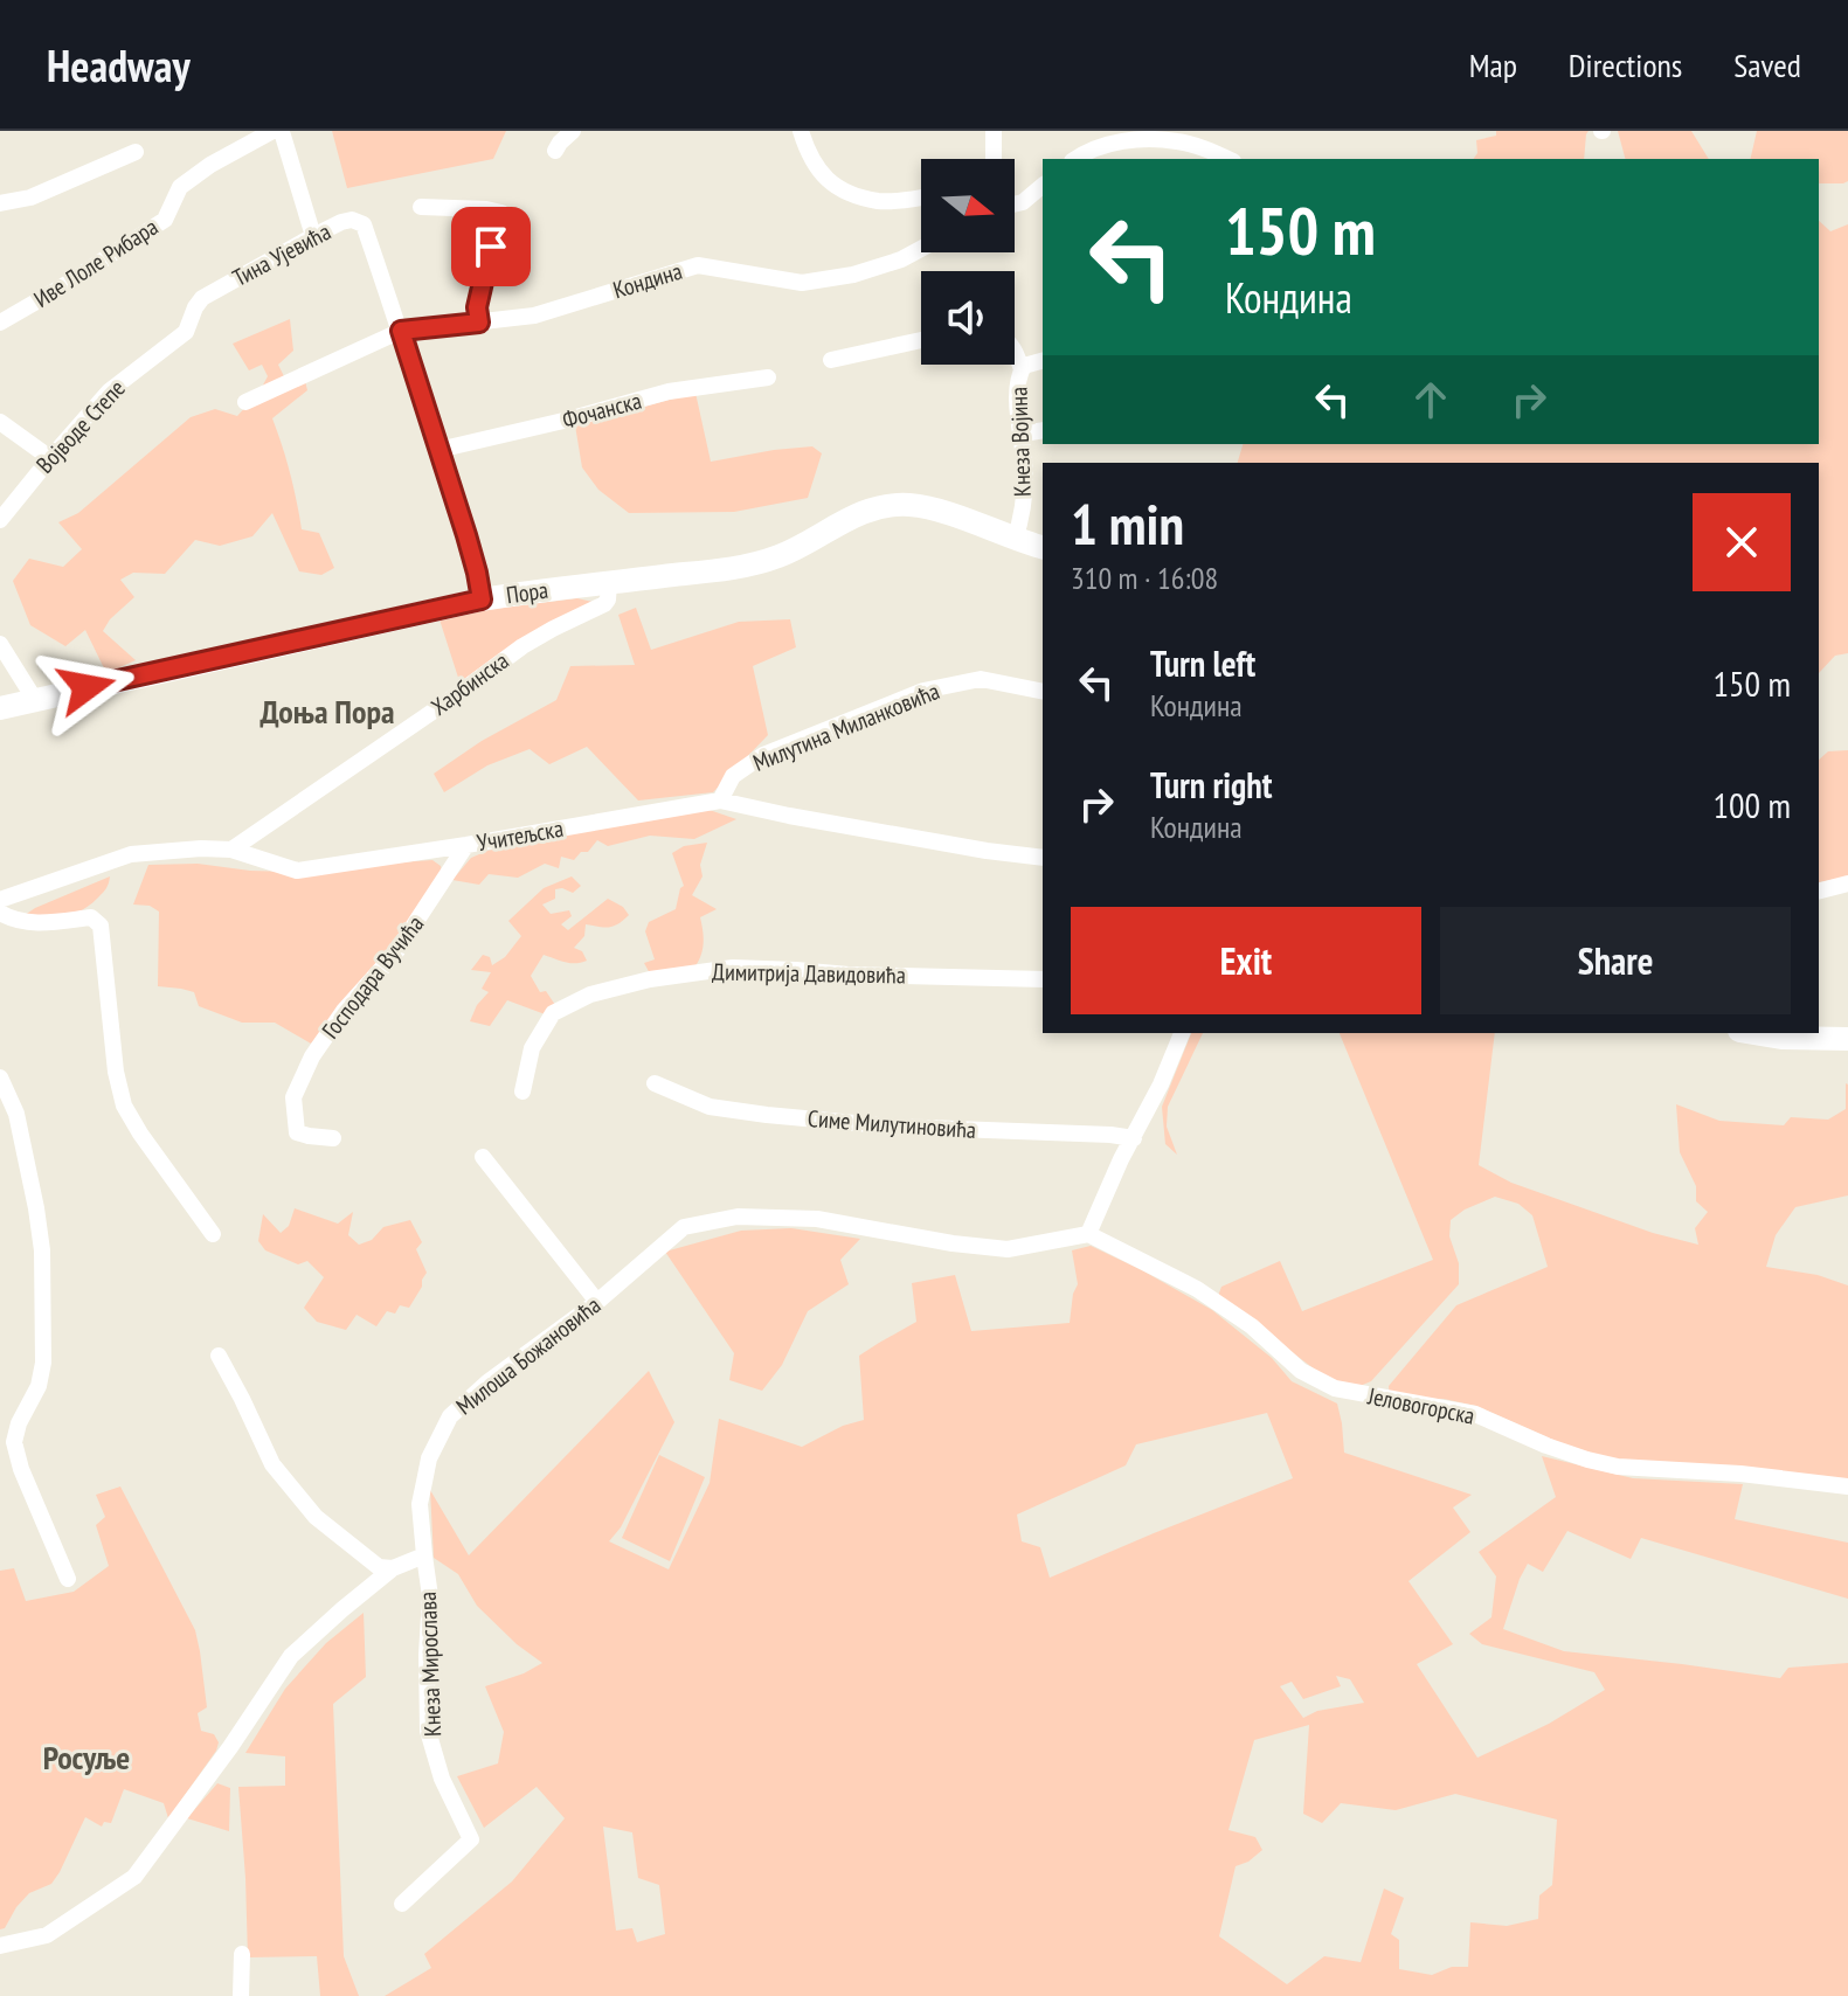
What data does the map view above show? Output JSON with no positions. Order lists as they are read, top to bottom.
{
  "streets": {
    "street": [
      "Тина Ујевића",
      "Иве Лоле Рибара",
      "Кондина",
      "Фочанска",
      "Војводе Степе",
      "Кнеза Војина",
      "Пора",
      "Харбинска",
      "Милутина Миланковића",
      "Учитељска",
      "Димитрија Давидовића",
      "Господара Вучића",
      "Симе Милутиновића",
      "Милоша Божановића",
      "Јеловогорска",
      "Кнеза Мирослава"
    ]
  },
  "crossings": [
    ["Тина Ујевића", "Иве Лоле Рибара"],
    ["Тина Ујевића", "Кондина"],
    ["Тина Ујевића", "Војводе Степе"],
    ["Кнеза Војина", "Пора"],
    ["Пора", "Харбинска"],
    ["Харбинска", "Учитељска"],
    ["Милутина Миланковића", "Учитељска"],
    ["Учитељска", "Господара Вучића"],
    ["Милоша Божановића", "Јеловогорска"],
    ["Милоша Божановића", "Кнеза Мирослава"]
  ],
  "districts": ["Доња Пора", "Росуље"],
  "north": "right",
  "page": {
    "header": "Headway",
    "nav": ["Map", "Directions", "Saved"],
    "turn": ["150 m", "Кондина"],
    "heading": ["1 min", "310 m · 16:08"],
    "list": [
      {
        "name": "Turn left",
        "note": "Кондина",
        "value": "150 m"
      },
      {
        "name": "Turn right",
        "note": "Кондина",
        "value": "100 m"
      }
    ],
    "buttons": ["Exit", "Share"]
  }
}
